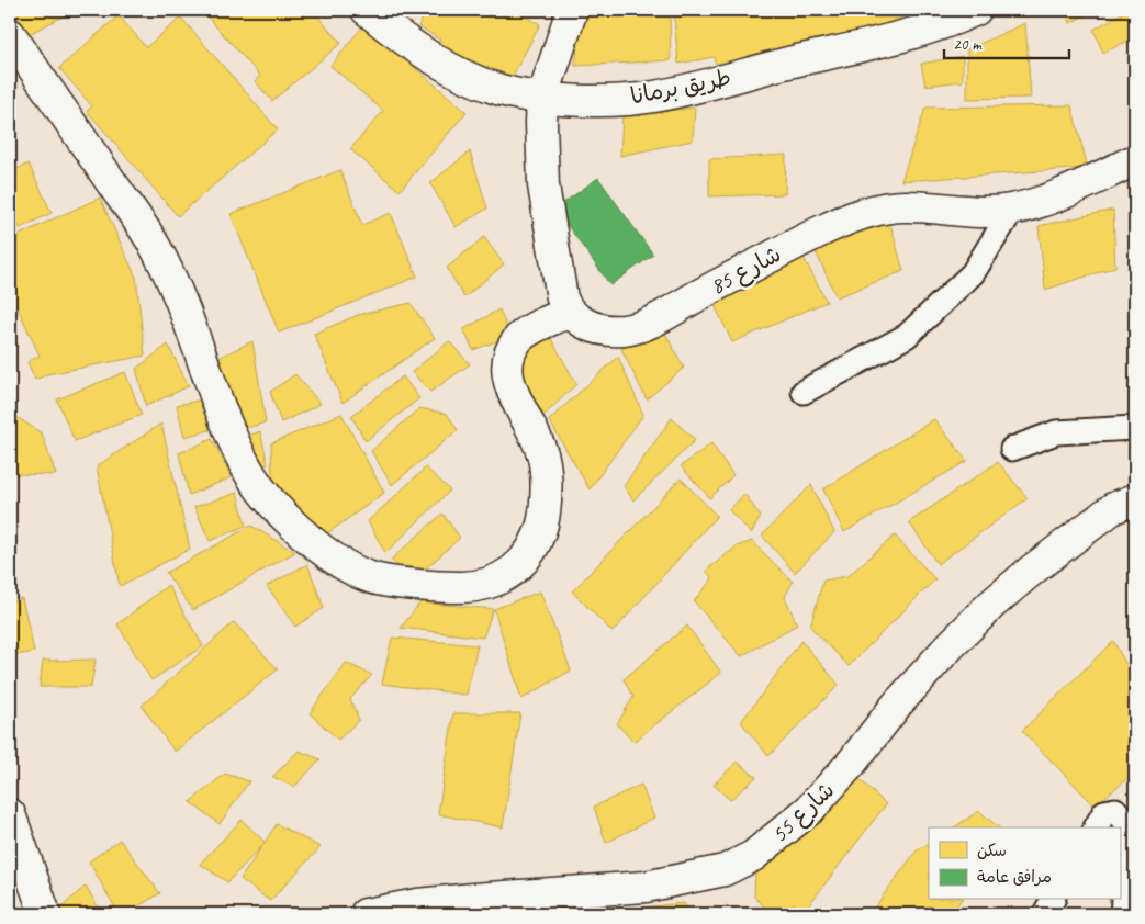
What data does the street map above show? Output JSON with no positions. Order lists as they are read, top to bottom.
{
  "streets": {
    "street": ["طريق برمانا", "شارع 85", "شارع 55"]
  },
  "legend": ["سكن", "مرافق عامة"],
  "scale_bar": "20 m"
}
